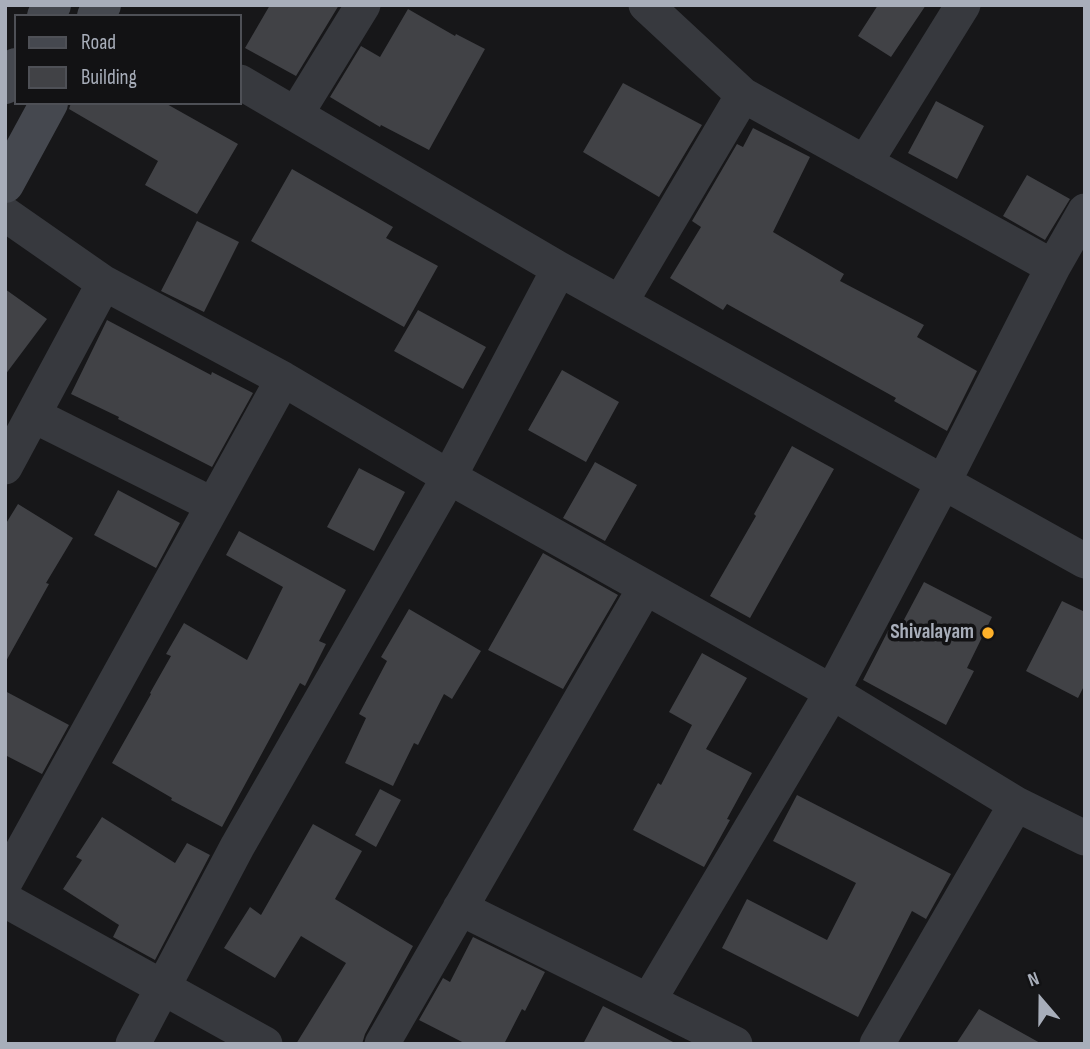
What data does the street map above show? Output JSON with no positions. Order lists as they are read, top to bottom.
{
  "places": ["Shivalayam"],
  "legend": ["Road", "Building"],
  "north": "top"
}
